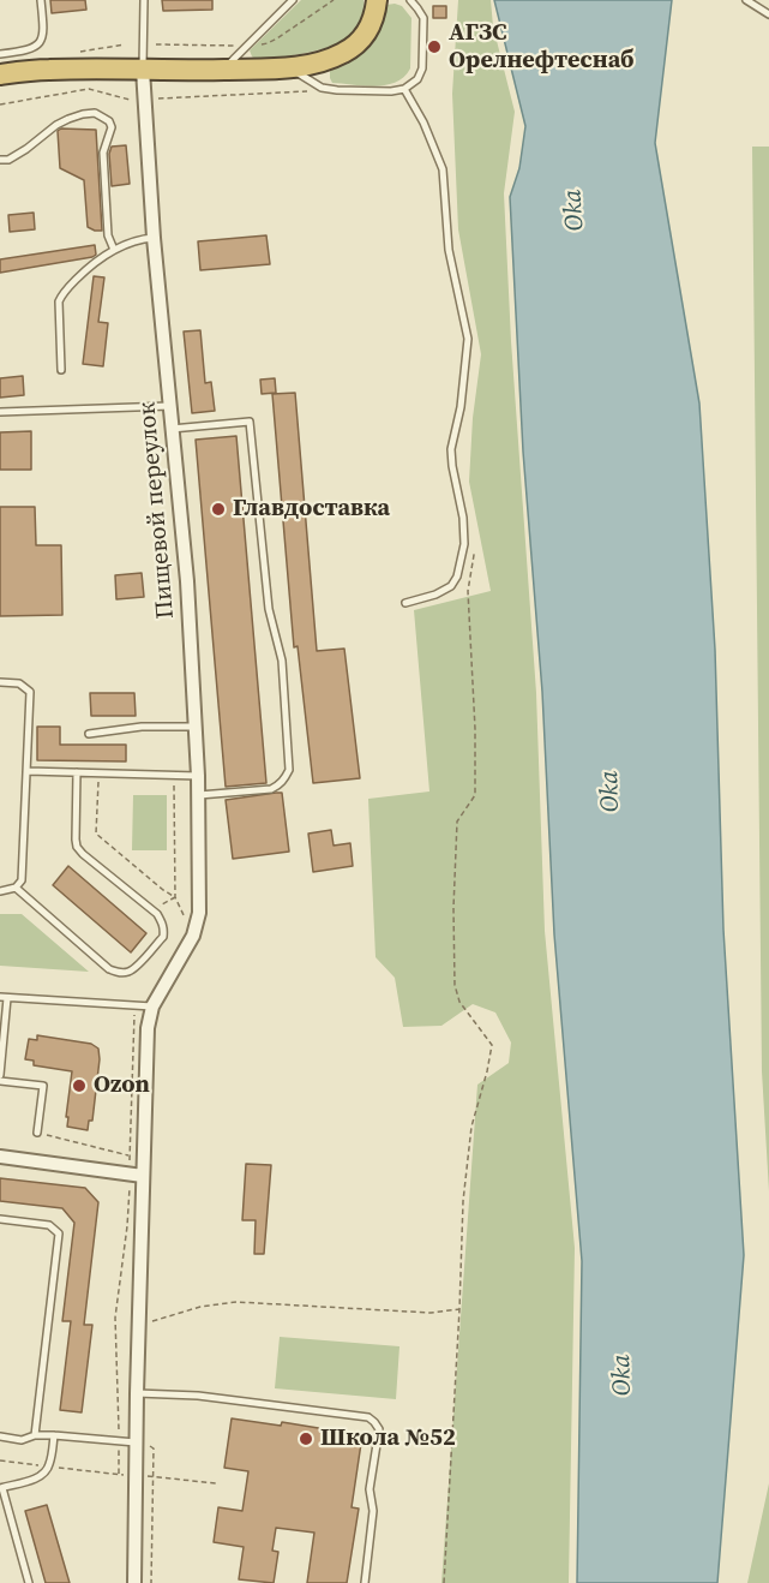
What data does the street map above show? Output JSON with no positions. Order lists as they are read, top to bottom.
{
  "streets": {
    "street": ["Пищевой переулок"]
  },
  "water": ["Oka"],
  "places": [
    "АГЗС Орелнефтеснаб",
    "Главдоставка",
    "Ozon",
    "Школа №52"
  ]
}
